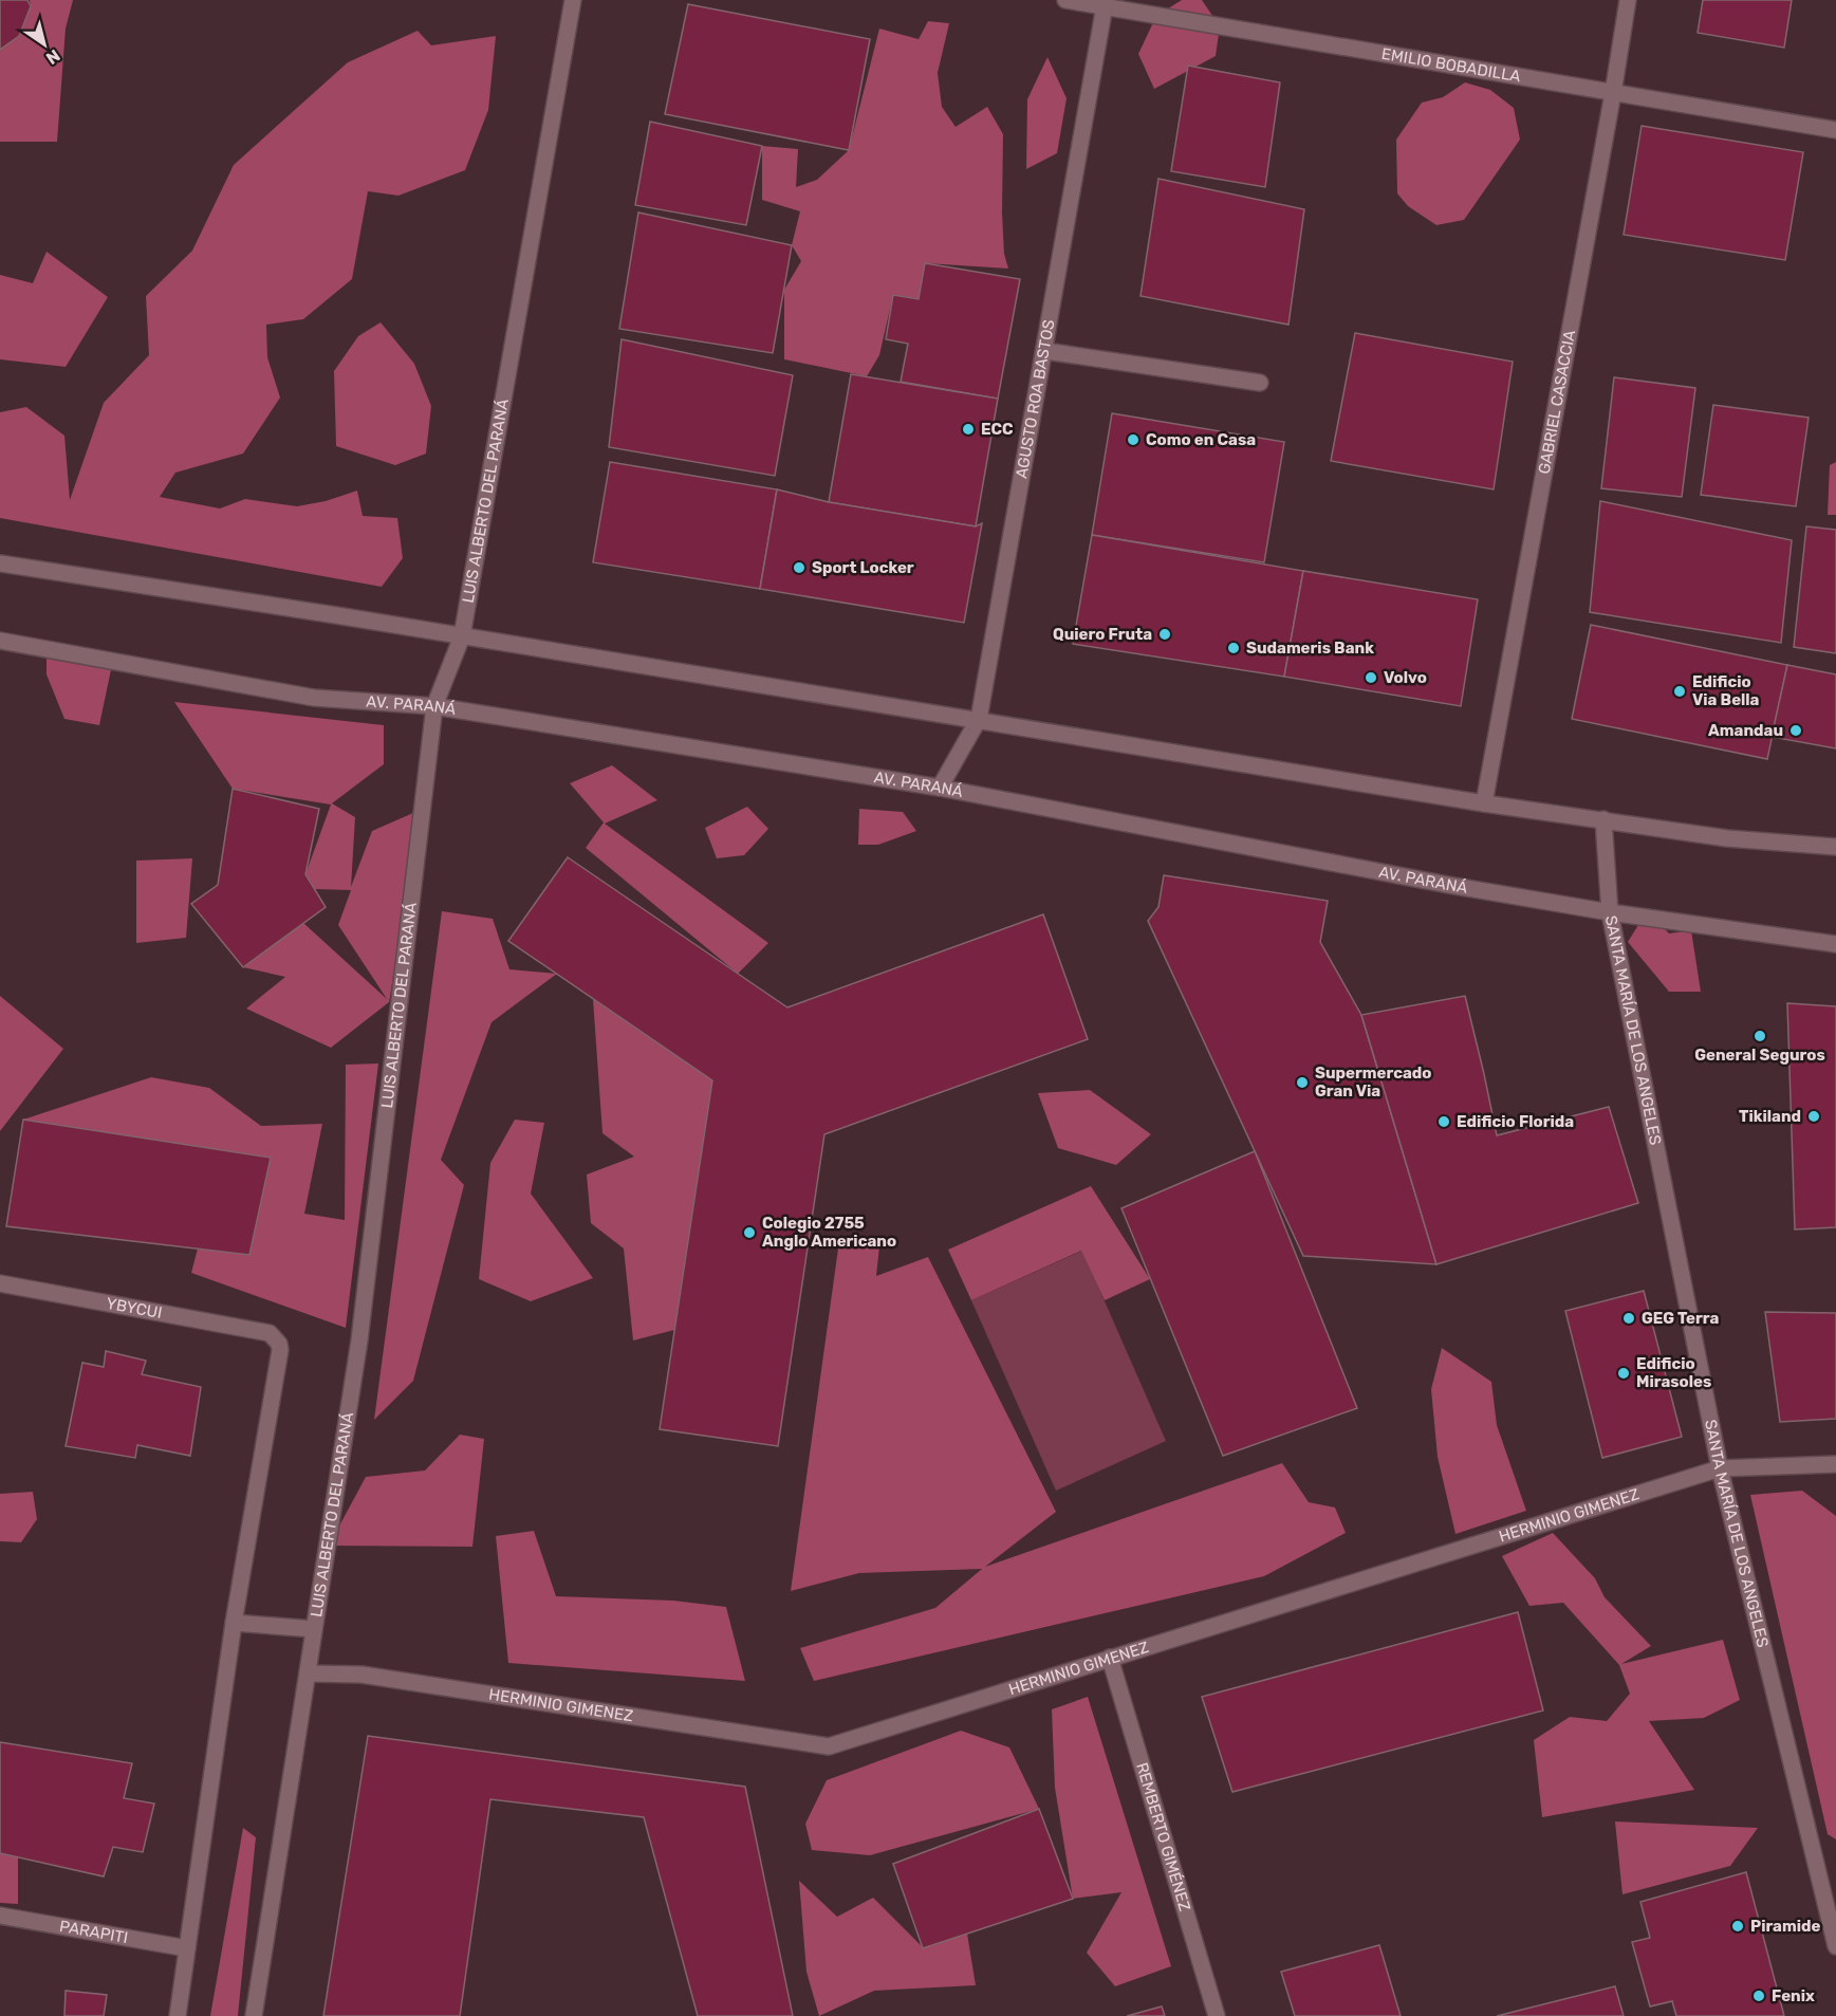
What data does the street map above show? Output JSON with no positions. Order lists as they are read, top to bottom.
{
  "streets": {
    "street": [
      "EMILIO BOBADILLA",
      "AGUSTO ROA BASTOS",
      "GABRIEL CASACCIA",
      "LUIS ALBERTO DEL PARANÁ",
      "AV. PARANÁ",
      "SANTA MARÍA DE LOS ANGELES",
      "YBYCUI",
      "HERMINIO GIMENEZ",
      "REMBERTO GIMÉNEZ",
      "PARAPITI"
    ]
  },
  "crossings": [
    ["EMILIO BOBADILLA", "AGUSTO ROA BASTOS"],
    ["EMILIO BOBADILLA", "GABRIEL CASACCIA"],
    ["AGUSTO ROA BASTOS", "AV. PARANÁ"],
    ["LUIS ALBERTO DEL PARANÁ", "AV. PARANÁ"],
    ["LUIS ALBERTO DEL PARANÁ", "HERMINIO GIMENEZ"],
    ["AV. PARANÁ", "SANTA MARÍA DE LOS ANGELES"],
    ["SANTA MARÍA DE LOS ANGELES", "HERMINIO GIMENEZ"],
    ["HERMINIO GIMENEZ", "REMBERTO GIMÉNEZ"]
  ],
  "places": [
    "ECC",
    "Como en Casa",
    "Sport Locker",
    "Quiero Fruta",
    "Sudameris Bank",
    "Volvo",
    "Edificio Via Bella",
    "Amandau",
    "General Seguros",
    "Supermercado Gran Via",
    "Tikiland",
    "Edificio Florida",
    "Colegio 2755 Anglo Americano",
    "GEG Terra",
    "Edificio Mirasoles",
    "Piramide",
    "Fenix"
  ],
  "north": "bottom right"
}
